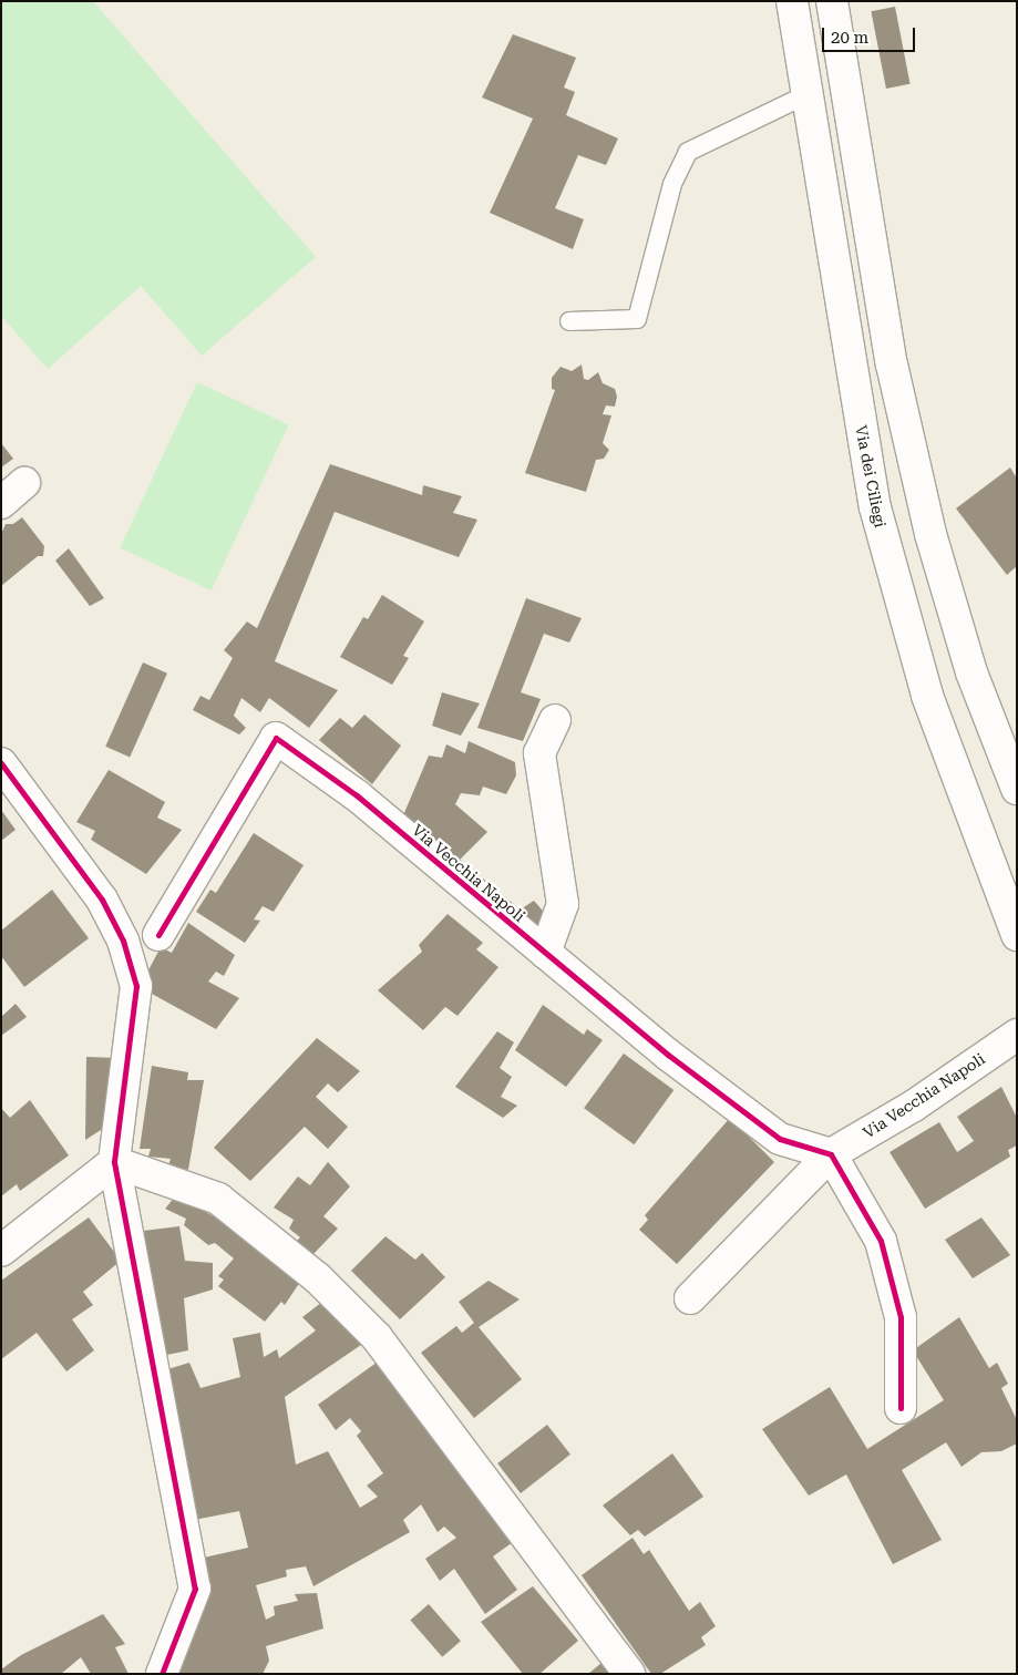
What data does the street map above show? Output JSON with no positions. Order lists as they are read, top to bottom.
{
  "streets": {
    "street": ["Via dei Ciliegi", "Via Vecchia Napoli"]
  },
  "scale_bar": "20 m"
}
